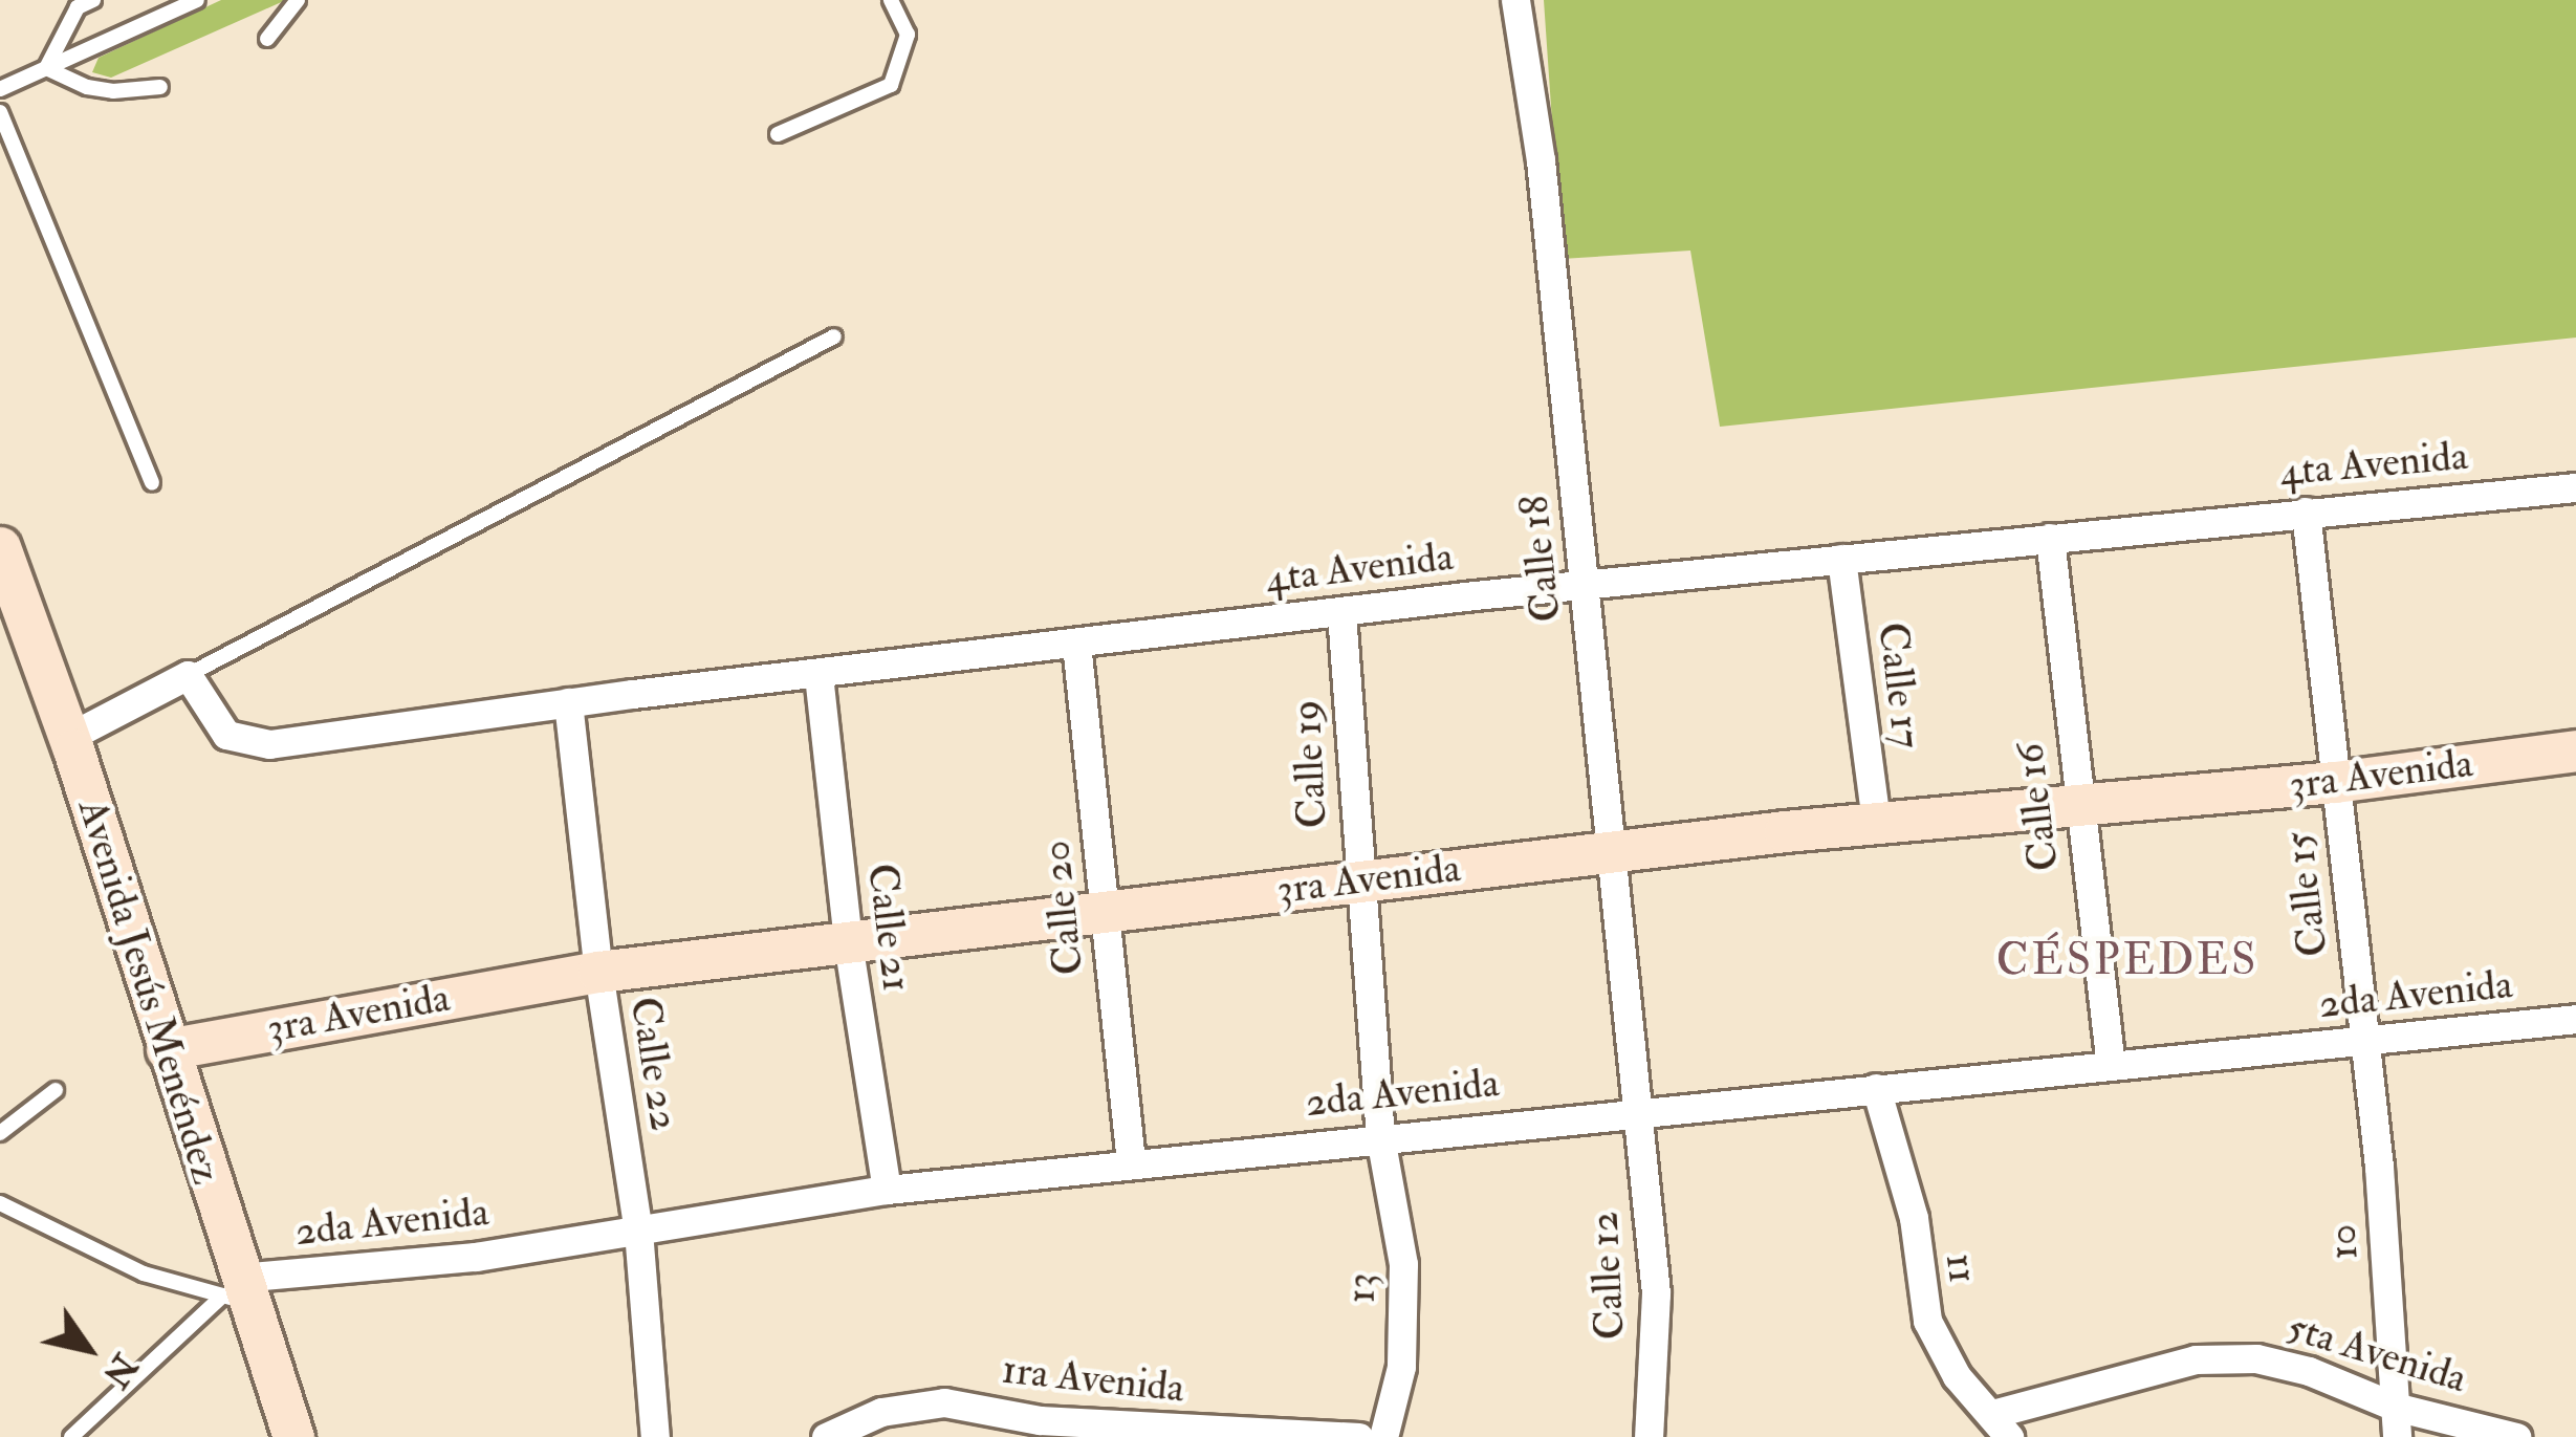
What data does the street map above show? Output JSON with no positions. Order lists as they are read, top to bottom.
{
  "streets": {
    "street": [
      "4ta Avenida",
      "Calle 18",
      "Calle 17",
      "Calle 19",
      "3ra Avenida",
      "Calle 16",
      "Calle 15",
      "Calle 20",
      "Calle 21",
      "Avenida Jesús Menéndez",
      "2da Avenida",
      "Calle 22",
      "10",
      "11",
      "Calle 12",
      "13",
      "5ta Avenida",
      "1ra Avenida"
    ]
  },
  "crossings": [
    ["4ta Avenida", "Calle 18"],
    ["4ta Avenida", "Calle 17"],
    ["4ta Avenida", "Calle 19"],
    ["4ta Avenida", "Calle 16"],
    ["4ta Avenida", "Calle 15"],
    ["4ta Avenida", "Calle 20"],
    ["4ta Avenida", "Calle 21"],
    ["4ta Avenida", "Calle 22"],
    ["Calle 18", "3ra Avenida"],
    ["Calle 18", "2da Avenida"],
    ["Calle 18", "Calle 12"],
    ["Calle 17", "3ra Avenida"],
    ["Calle 19", "3ra Avenida"],
    ["Calle 19", "2da Avenida"],
    ["Calle 19", "13"],
    ["3ra Avenida", "Calle 16"],
    ["3ra Avenida", "Calle 15"],
    ["3ra Avenida", "Calle 20"],
    ["3ra Avenida", "Calle 21"],
    ["3ra Avenida", "Avenida Jesús Menéndez"],
    ["3ra Avenida", "Calle 22"],
    ["Calle 16", "2da Avenida"],
    ["Calle 15", "2da Avenida"],
    ["Calle 15", "10"],
    ["Calle 20", "2da Avenida"],
    ["Calle 21", "2da Avenida"],
    ["Avenida Jesús Menéndez", "2da Avenida"],
    ["2da Avenida", "Calle 22"],
    ["2da Avenida", "10"],
    ["2da Avenida", "11"],
    ["2da Avenida", "Calle 12"],
    ["2da Avenida", "13"],
    ["10", "5ta Avenida"],
    ["11", "5ta Avenida"]
  ],
  "districts": ["CÉSPEDES"],
  "north": "bottom right"
}
